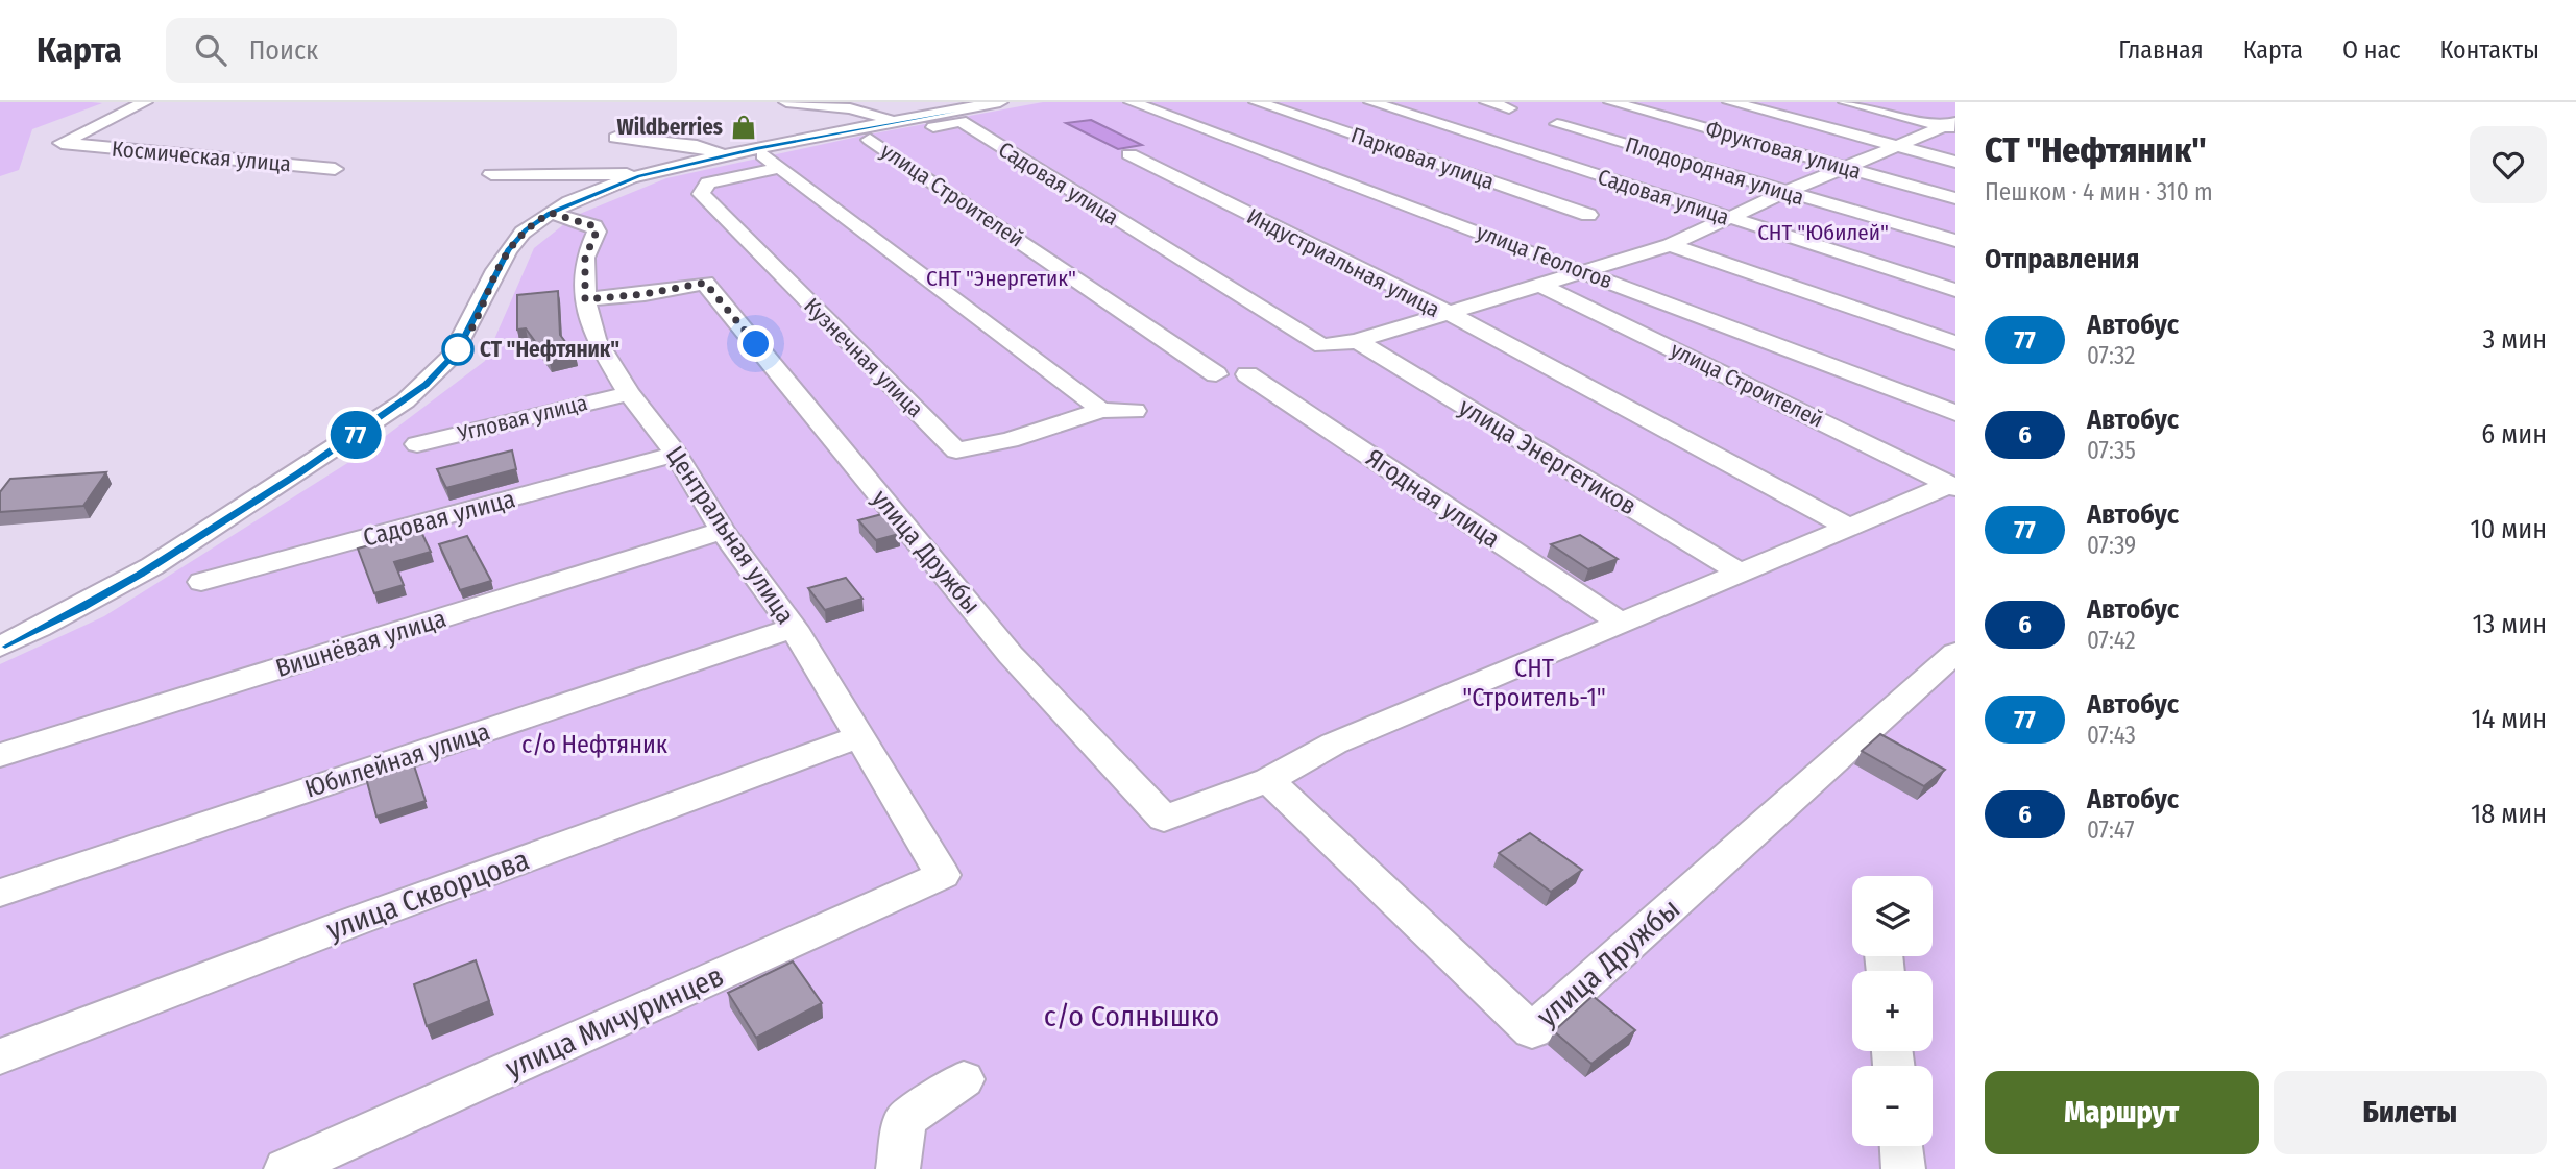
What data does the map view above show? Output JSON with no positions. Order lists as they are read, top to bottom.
{
  "streets": {
    "street": [
      "Фруктовая улица",
      "Космическая улица",
      "Парковая улица",
      "Плодородная улица",
      "Садовая улица",
      "улица Строителей",
      "улица Геологов",
      "Индустриальная улица",
      "Кузнечная улица",
      "Угловая улица",
      "улица Энергетиков",
      "Ягодная улица",
      "Центральная улица",
      "улица Дружбы",
      "Вишнёвая улица",
      "Юбилейная улица",
      "улица Скворцова",
      "улица Мичуринцев"
    ]
  },
  "crossings": [
    ["Садовая улица", "улица Строителей"],
    ["Садовая улица", "Индустриальная улица"],
    ["Садовая улица", "Кузнечная улица"],
    ["Садовая улица", "Центральная улица"],
    ["улица Строителей", "улица Дружбы"],
    ["Индустриальная улица", "улица Энергетиков"],
    ["Угловая улица", "Центральная улица"],
    ["улица Энергетиков", "улица Дружбы"],
    ["Ягодная улица", "улица Дружбы"],
    ["Центральная улица", "улица Дружбы"],
    ["Центральная улица", "Вишнёвая улица"],
    ["Центральная улица", "Юбилейная улица"],
    ["Центральная улица", "улица Скворцова"],
    ["Центральная улица", "улица Мичуринцев"]
  ],
  "parks": [
    "СНТ \"Юбилей\"",
    "СНТ \"Энергетик\"",
    "СНТ \"Строитель-1\"",
    "с/о Нефтяник",
    "с/о Солнышко"
  ],
  "places": {
    "shop": ["Wildberries"],
    "other": ["СТ \"Нефтяник\""]
  },
  "lines": ["bus line 77"],
  "page": {
    "header": "Карта",
    "search": "Поиск",
    "nav": [
      "Главная",
      "Карта",
      "О нас",
      "Контакты"
    ],
    "on_map": "77",
    "heading": [
      ["СТ \"Нефтяник\"", "Пешком · 4 мин · 310 m"],
      "Отправления"
    ],
    "list": [
      {
        "mark": "77",
        "name": "Автобус",
        "note": "07:32",
        "value": "3 мин"
      },
      {
        "mark": "6",
        "name": "Автобус",
        "note": "07:35",
        "value": "6 мин"
      },
      {
        "mark": "77",
        "name": "Автобус",
        "note": "07:39",
        "value": "10 мин"
      },
      {
        "mark": "6",
        "name": "Автобус",
        "note": "07:42",
        "value": "13 мин"
      },
      {
        "mark": "77",
        "name": "Автобус",
        "note": "07:43",
        "value": "14 мин"
      },
      {
        "mark": "6",
        "name": "Автобус",
        "note": "07:47",
        "value": "18 мин"
      }
    ],
    "map_buttons": ["+", "−"],
    "buttons": ["Маршрут", "Билеты"]
  }
}
